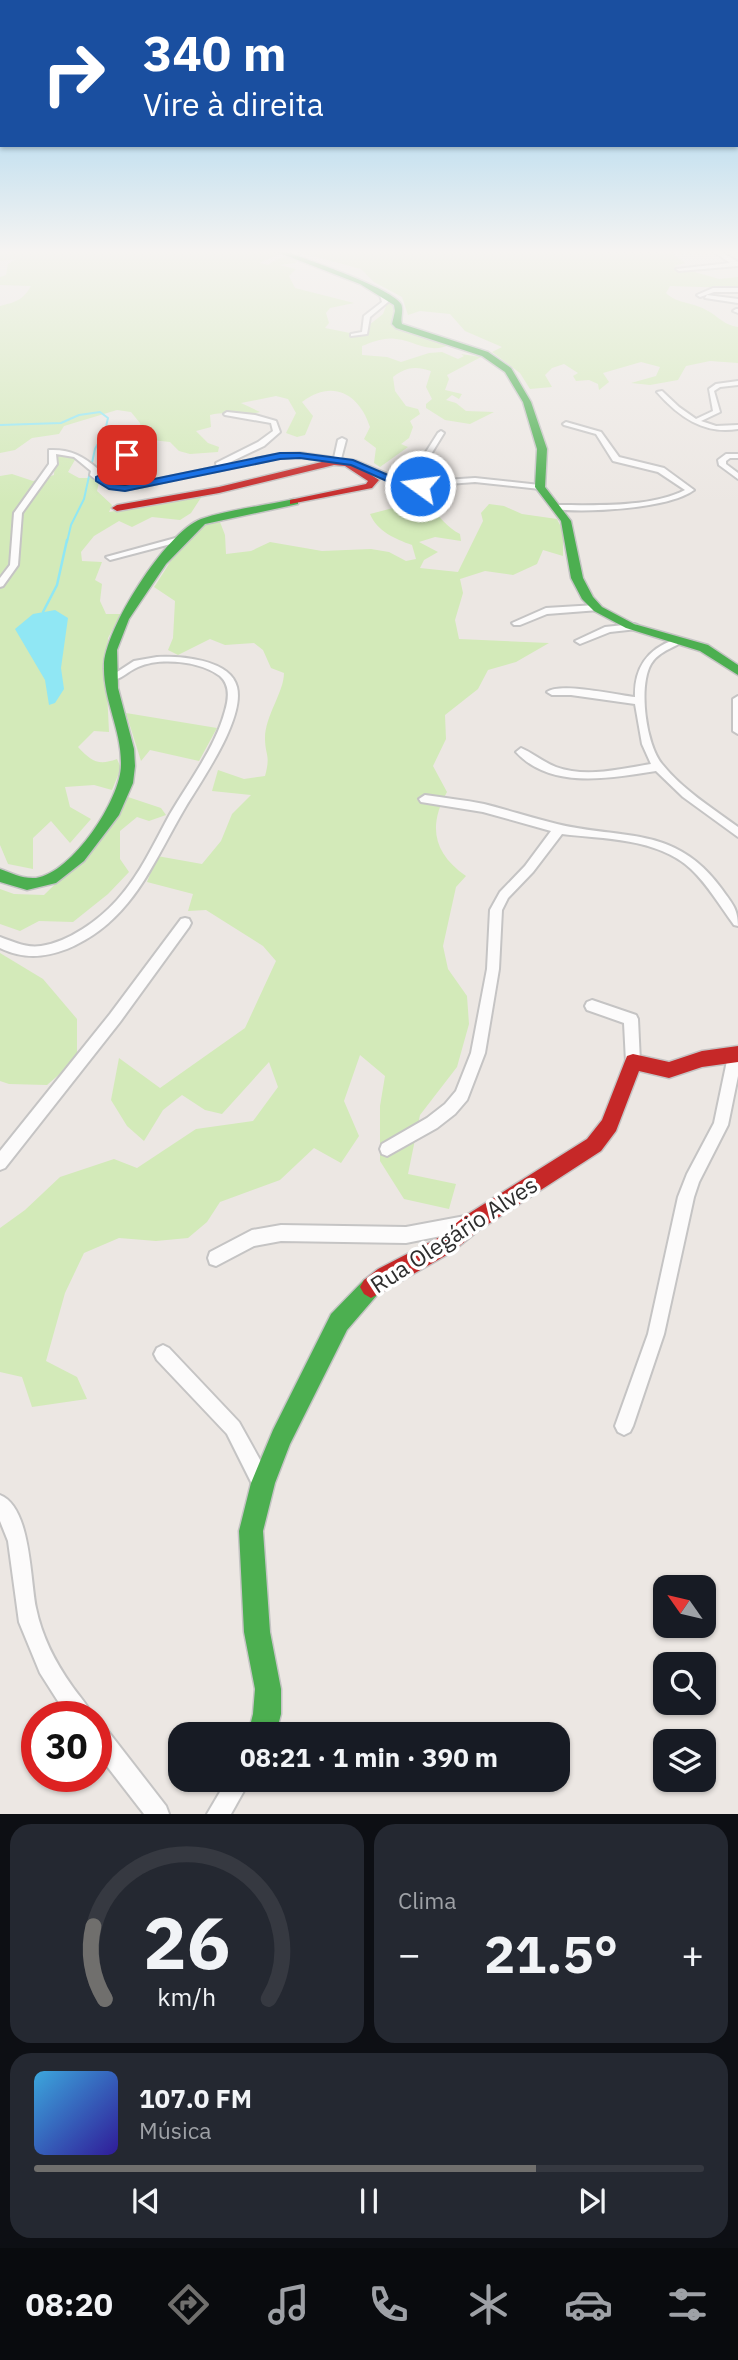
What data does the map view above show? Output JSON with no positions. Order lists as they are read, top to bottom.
{
  "streets": {
    "street": ["Rua Olegário Alves"]
  },
  "north": "top left",
  "page": {
    "turn": ["340 m", "Vire à direita"],
    "limit": "30",
    "trip": "08:21 · 1 min · 390 m",
    "tile": "Clima",
    "heat": ["−", "21.5°", "+"],
    "song": ["107.0 FM", "Música"],
    "tabs": "08:20",
    "gauge": ["26", "km/h"]
  }
}
